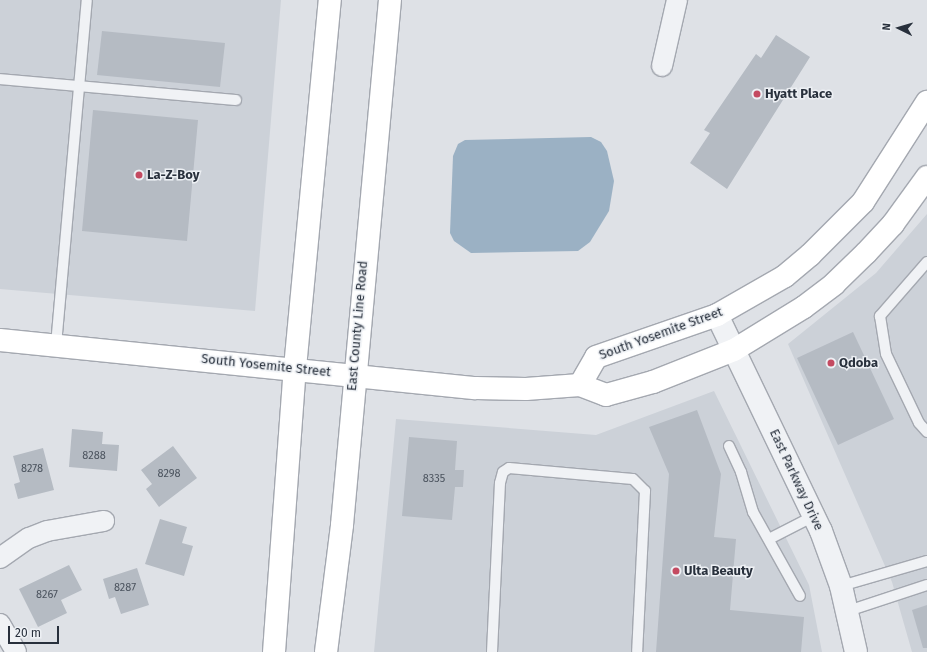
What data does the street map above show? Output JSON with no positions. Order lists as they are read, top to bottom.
{
  "streets": {
    "main road": ["East County Line Road", "South Yosemite Street"],
    "street": ["East Parkway Drive"]
  },
  "crossings": [
    ["East County Line Road", "South Yosemite Street"],
    ["South Yosemite Street", "East Parkway Drive"]
  ],
  "places": [
    "Hyatt Place",
    "La-Z-Boy",
    "Qdoba",
    "Ulta Beauty"
  ],
  "house_numbers": [
    "8288",
    "8278",
    "8298",
    "8335",
    "8287",
    "8267"
  ],
  "scale_bar": "20 m",
  "north": "left"
}
